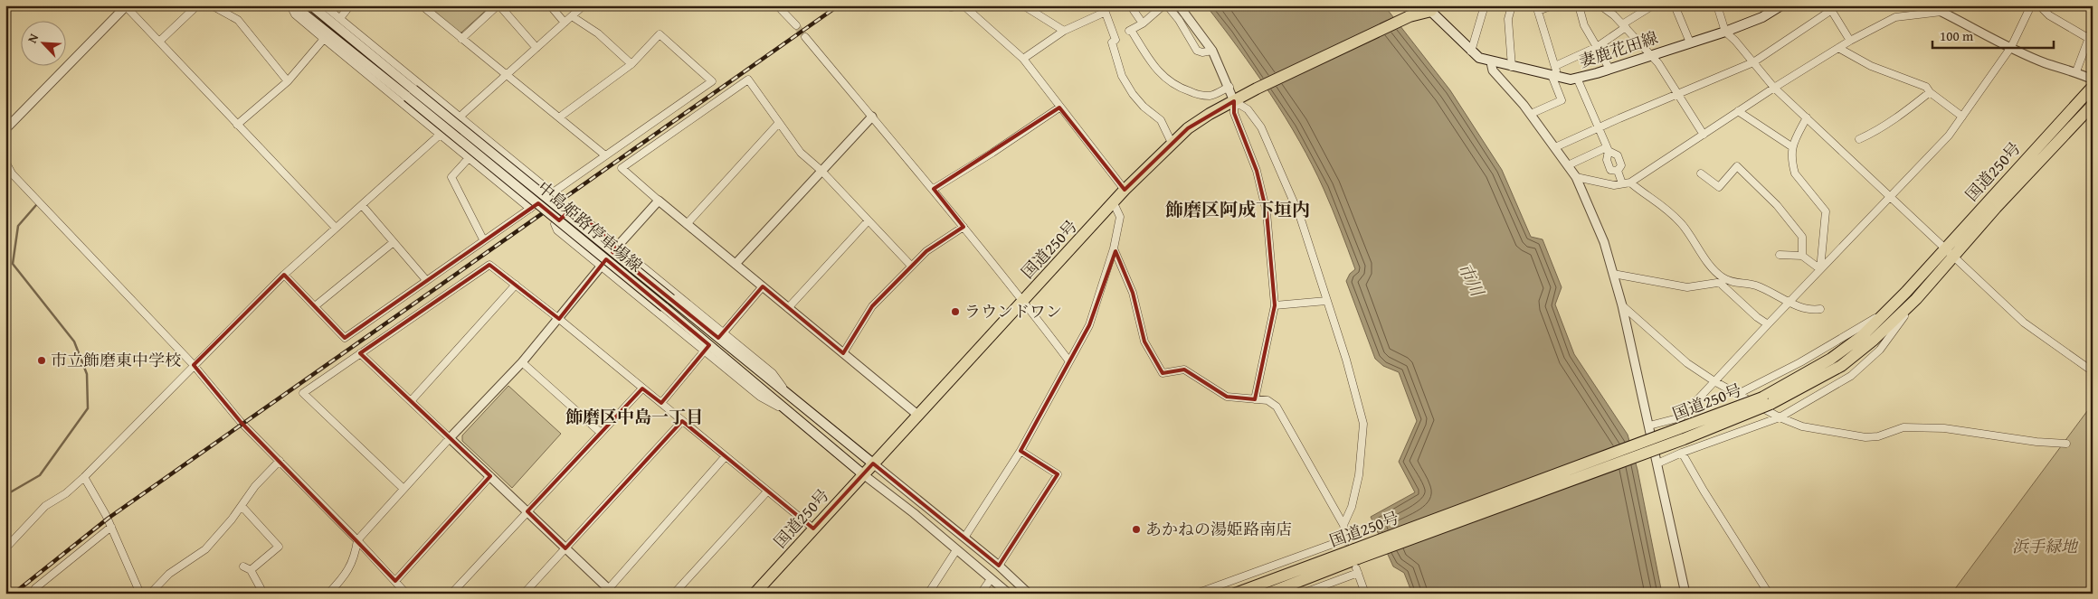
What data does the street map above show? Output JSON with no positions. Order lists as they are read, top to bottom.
{
  "streets": {
    "highway": ["国道250号"],
    "main road": ["妻鹿花田線", "中島姫路停車場線"]
  },
  "crossings": [
    ["妻鹿花田線", "国道250号"],
    ["国道250号", "中島姫路停車場線"]
  ],
  "districts": ["飾磨区阿成下垣内", "飾磨区中島一丁目"],
  "water": ["市川"],
  "parks": ["浜手緑地"],
  "places": ["ラウンドワン", "市立飾磨東中学校", "あかねの湯姫路南店"],
  "scale_bar": "100 m",
  "north": "top left"
}
